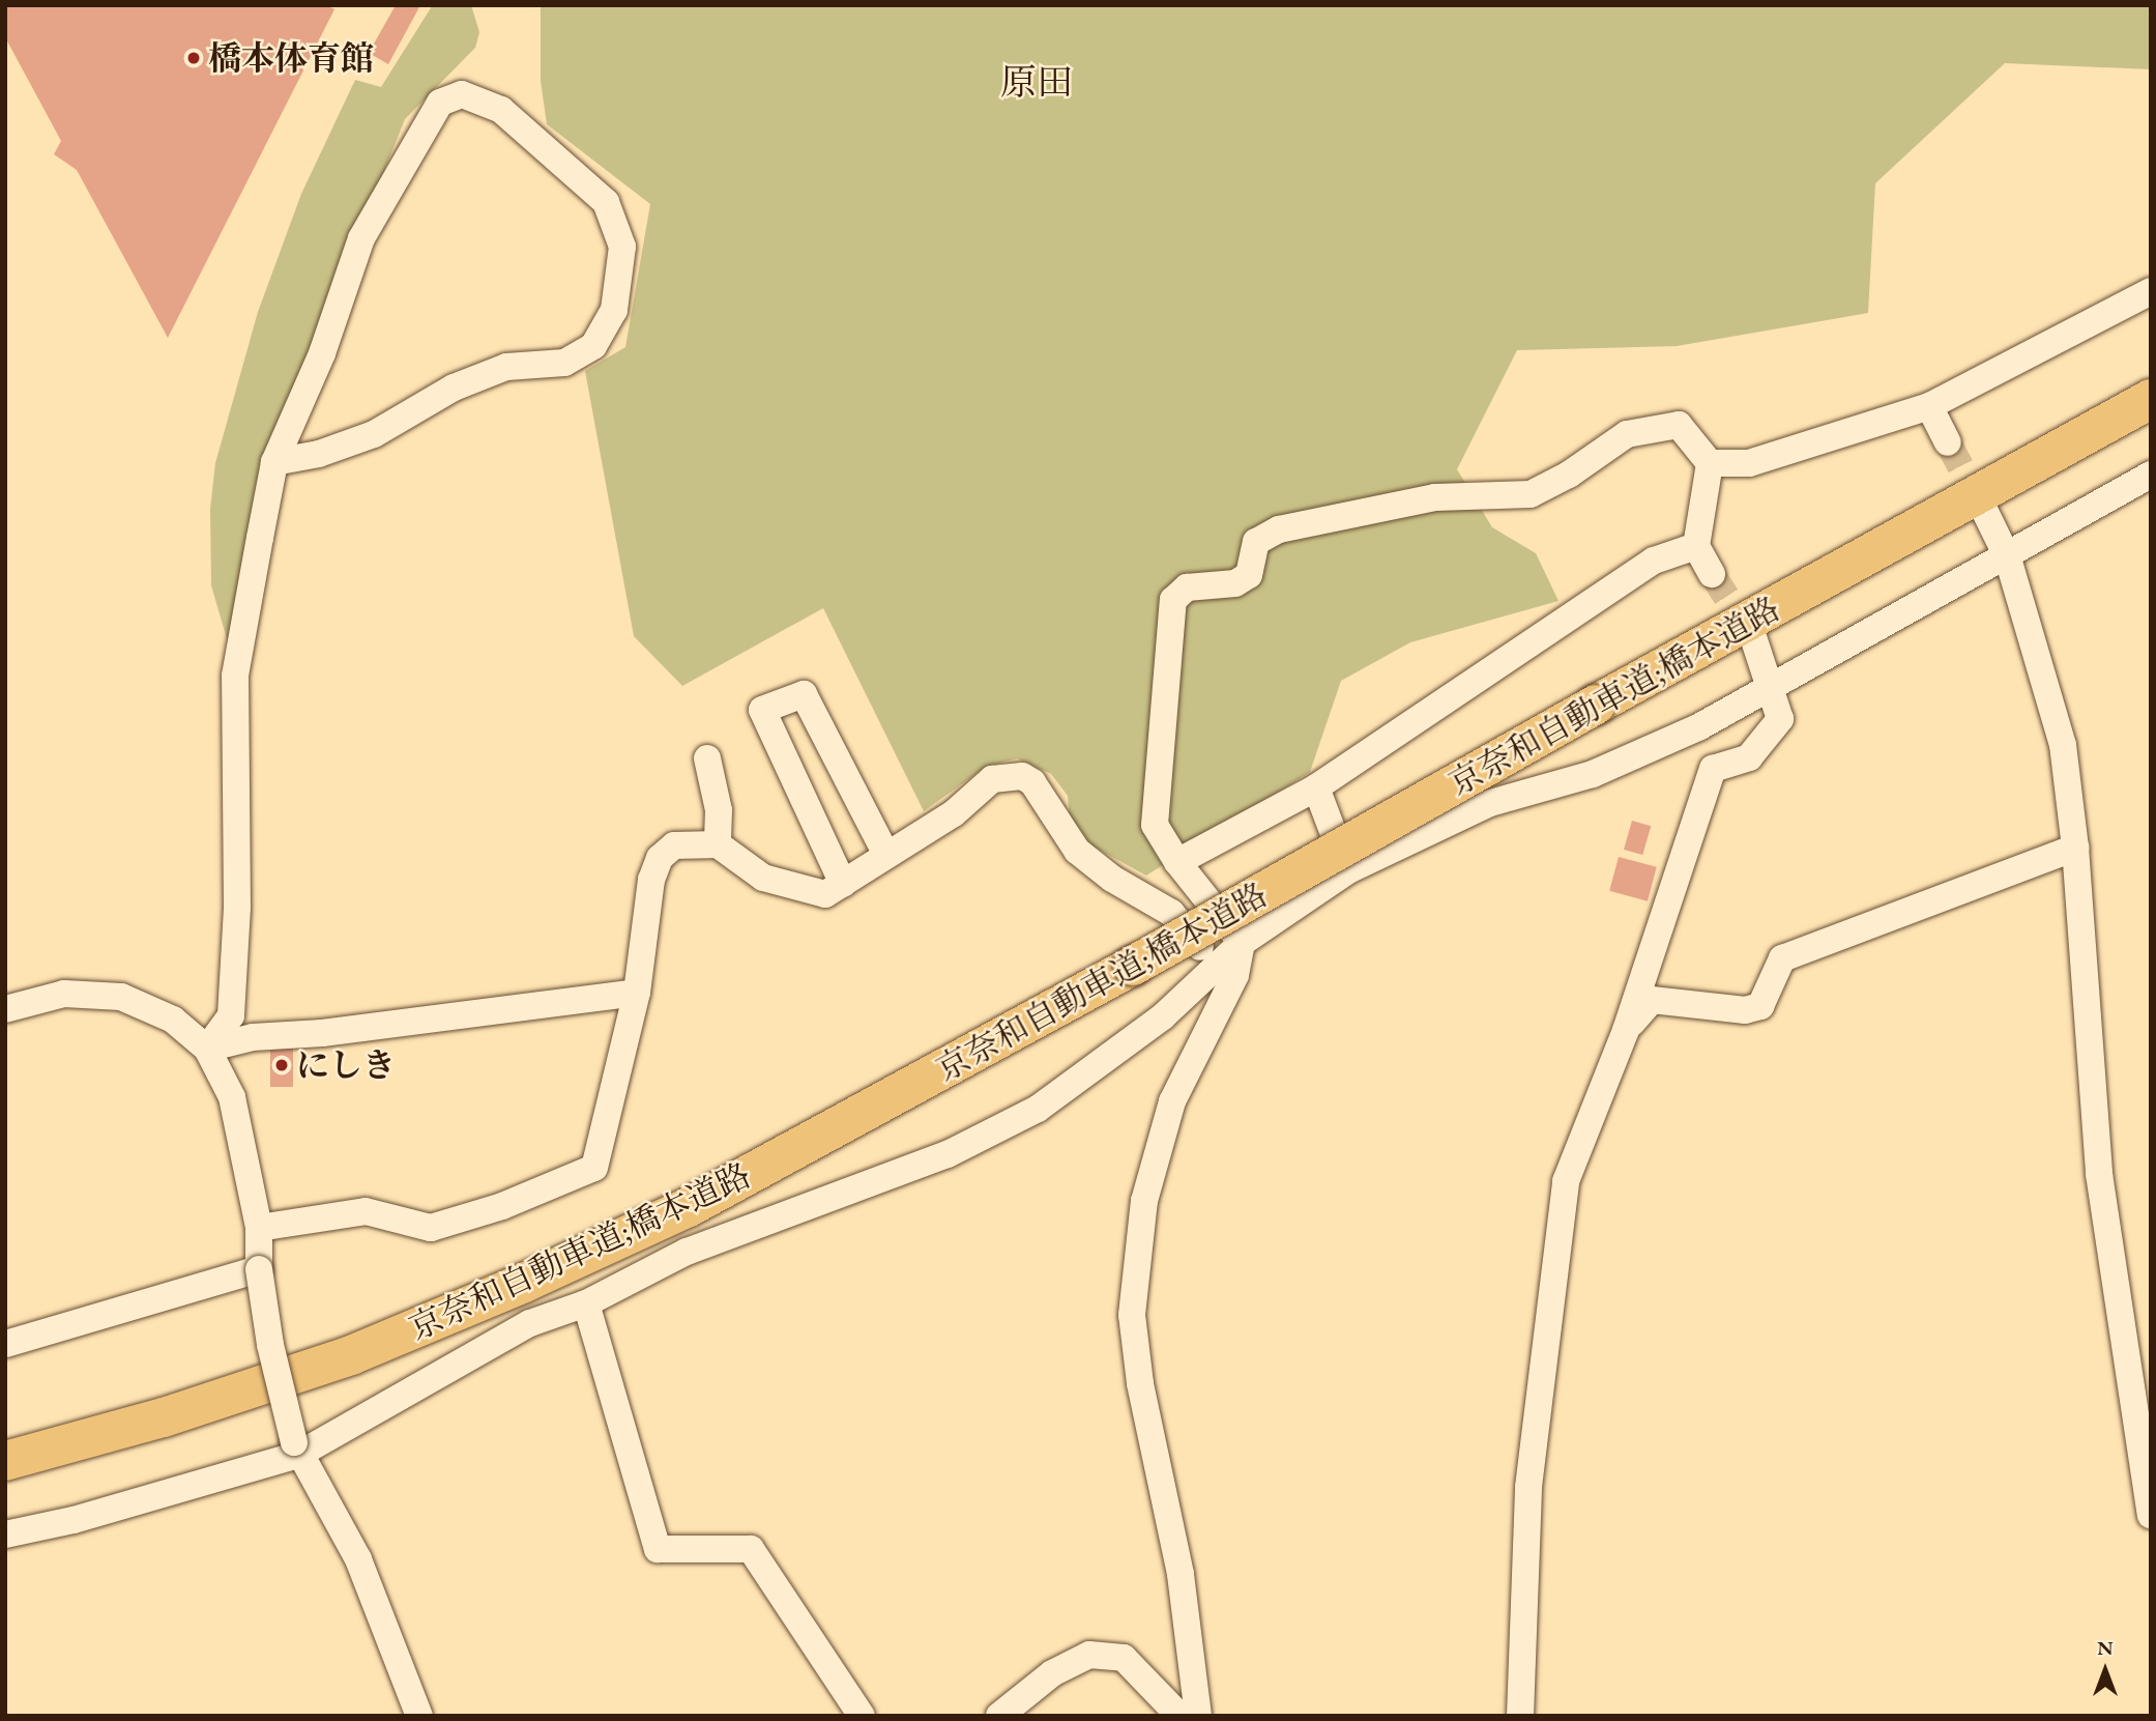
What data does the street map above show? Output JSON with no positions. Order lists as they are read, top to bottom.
{
  "streets": {
    "highway": ["京奈和自動車道;橋本道路"]
  },
  "districts": ["原田"],
  "places": ["橋本体育館", "にしき"],
  "north": "top"
}
